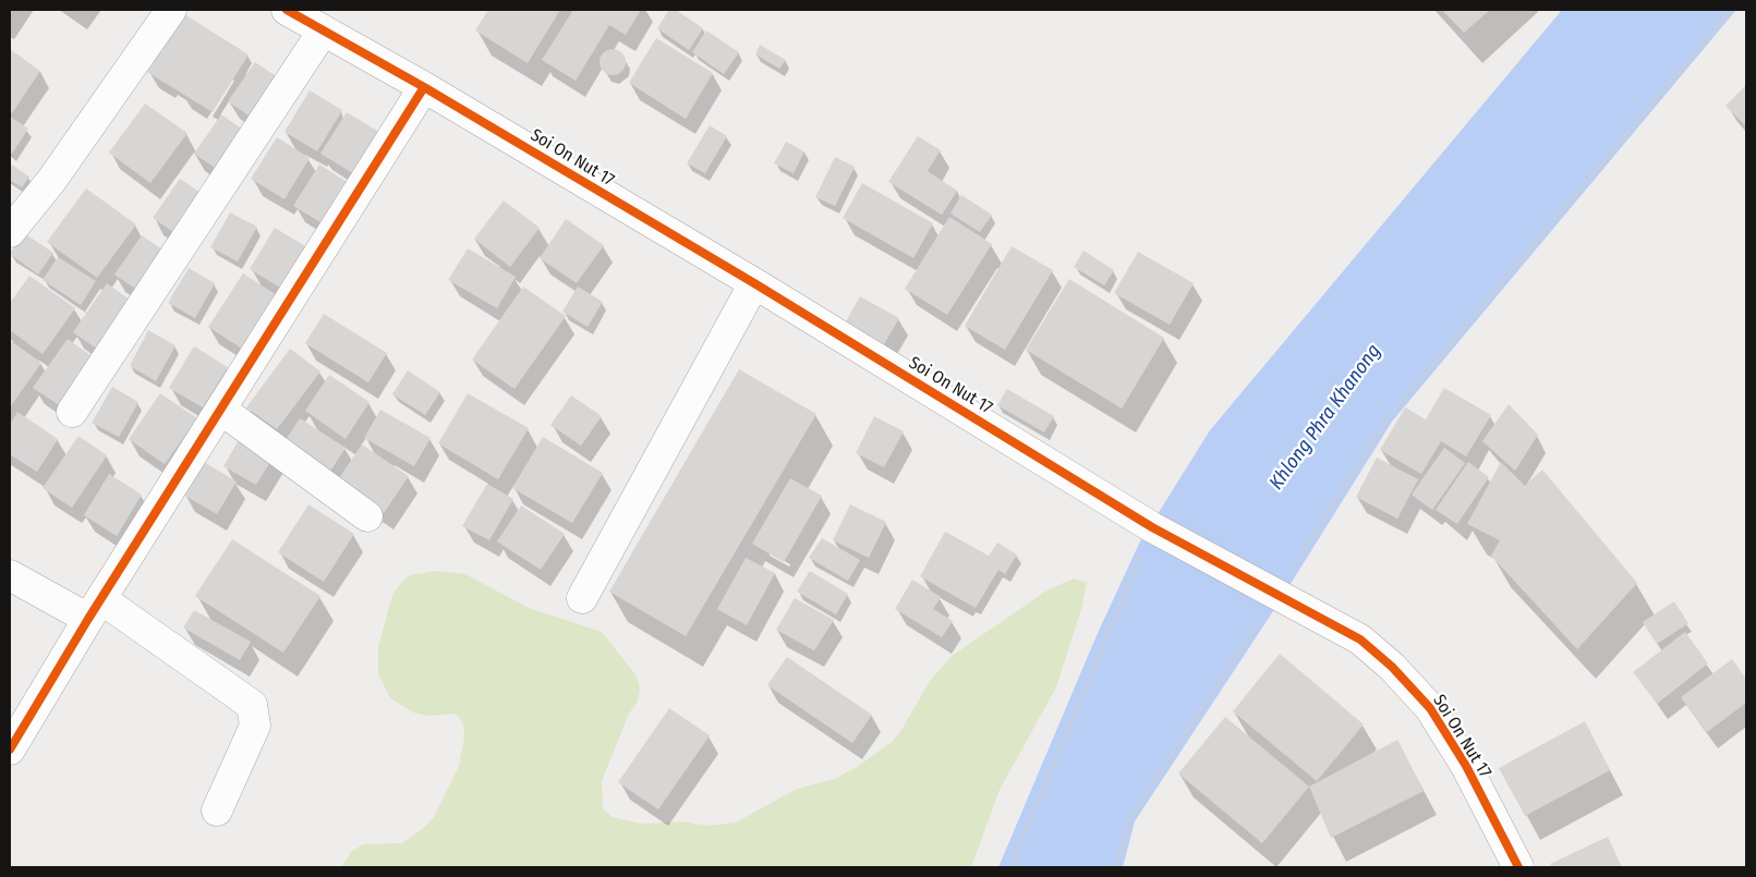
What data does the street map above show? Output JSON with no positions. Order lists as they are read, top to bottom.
{
  "streets": {
    "street": ["Soi On Nut 17"]
  },
  "water": ["Khlong Phra Khanong"]
}
